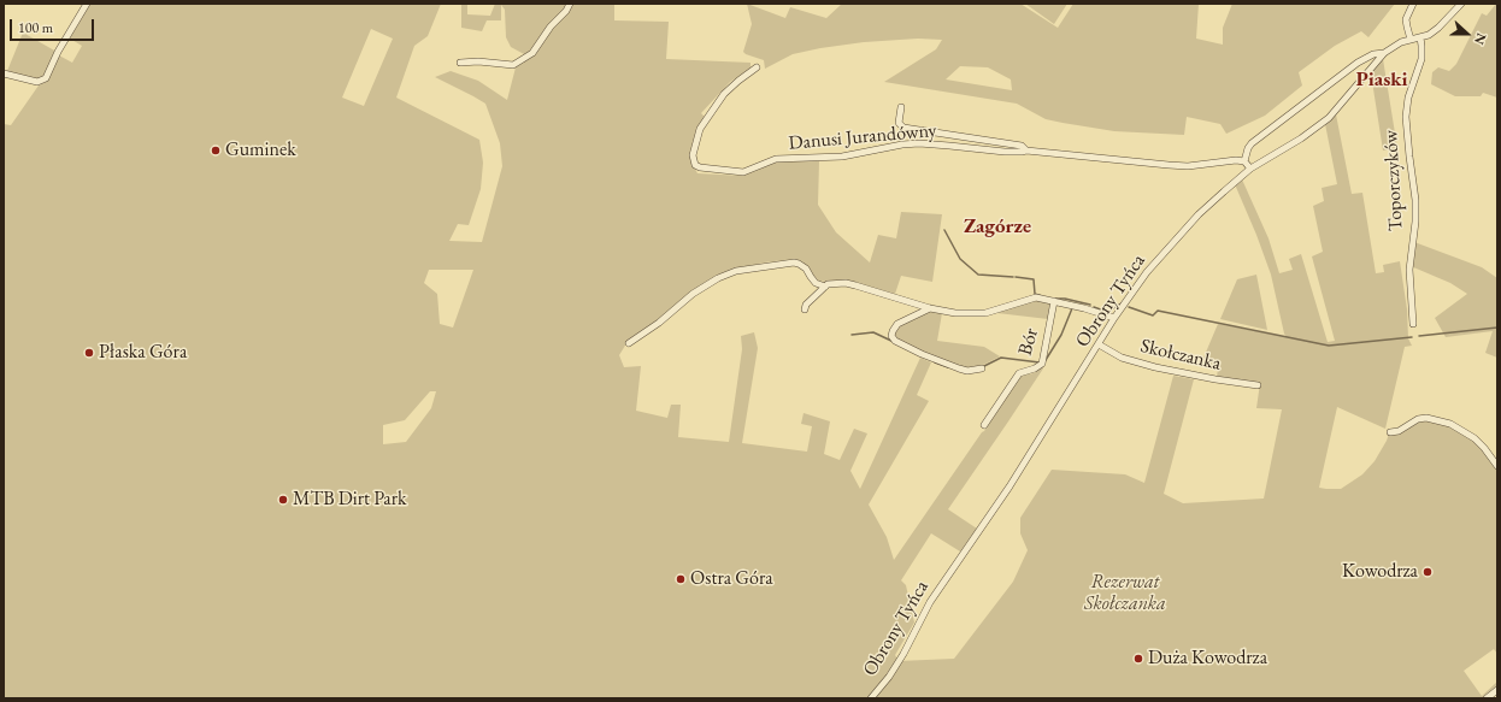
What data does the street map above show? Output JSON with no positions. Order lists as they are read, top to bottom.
{
  "streets": {
    "street": [
      "Danusi Jurandówny",
      "Toporczyków",
      "Obrony Tyńca",
      "Bór",
      "Skołczanka"
    ]
  },
  "crossings": [
    ["Toporczyków", "Obrony Tyńca"],
    ["Obrony Tyńca", "Skołczanka"]
  ],
  "districts": ["Piaski", "Zagórze"],
  "parks": ["Rezerwat Skołczanka"],
  "places": [
    "Guminek",
    "Płaska Góra",
    "MTB Dirt Park",
    "Kowodrza",
    "Ostra Góra",
    "Duża Kowodrza"
  ],
  "scale_bar": "100 m",
  "north": "right"
}
